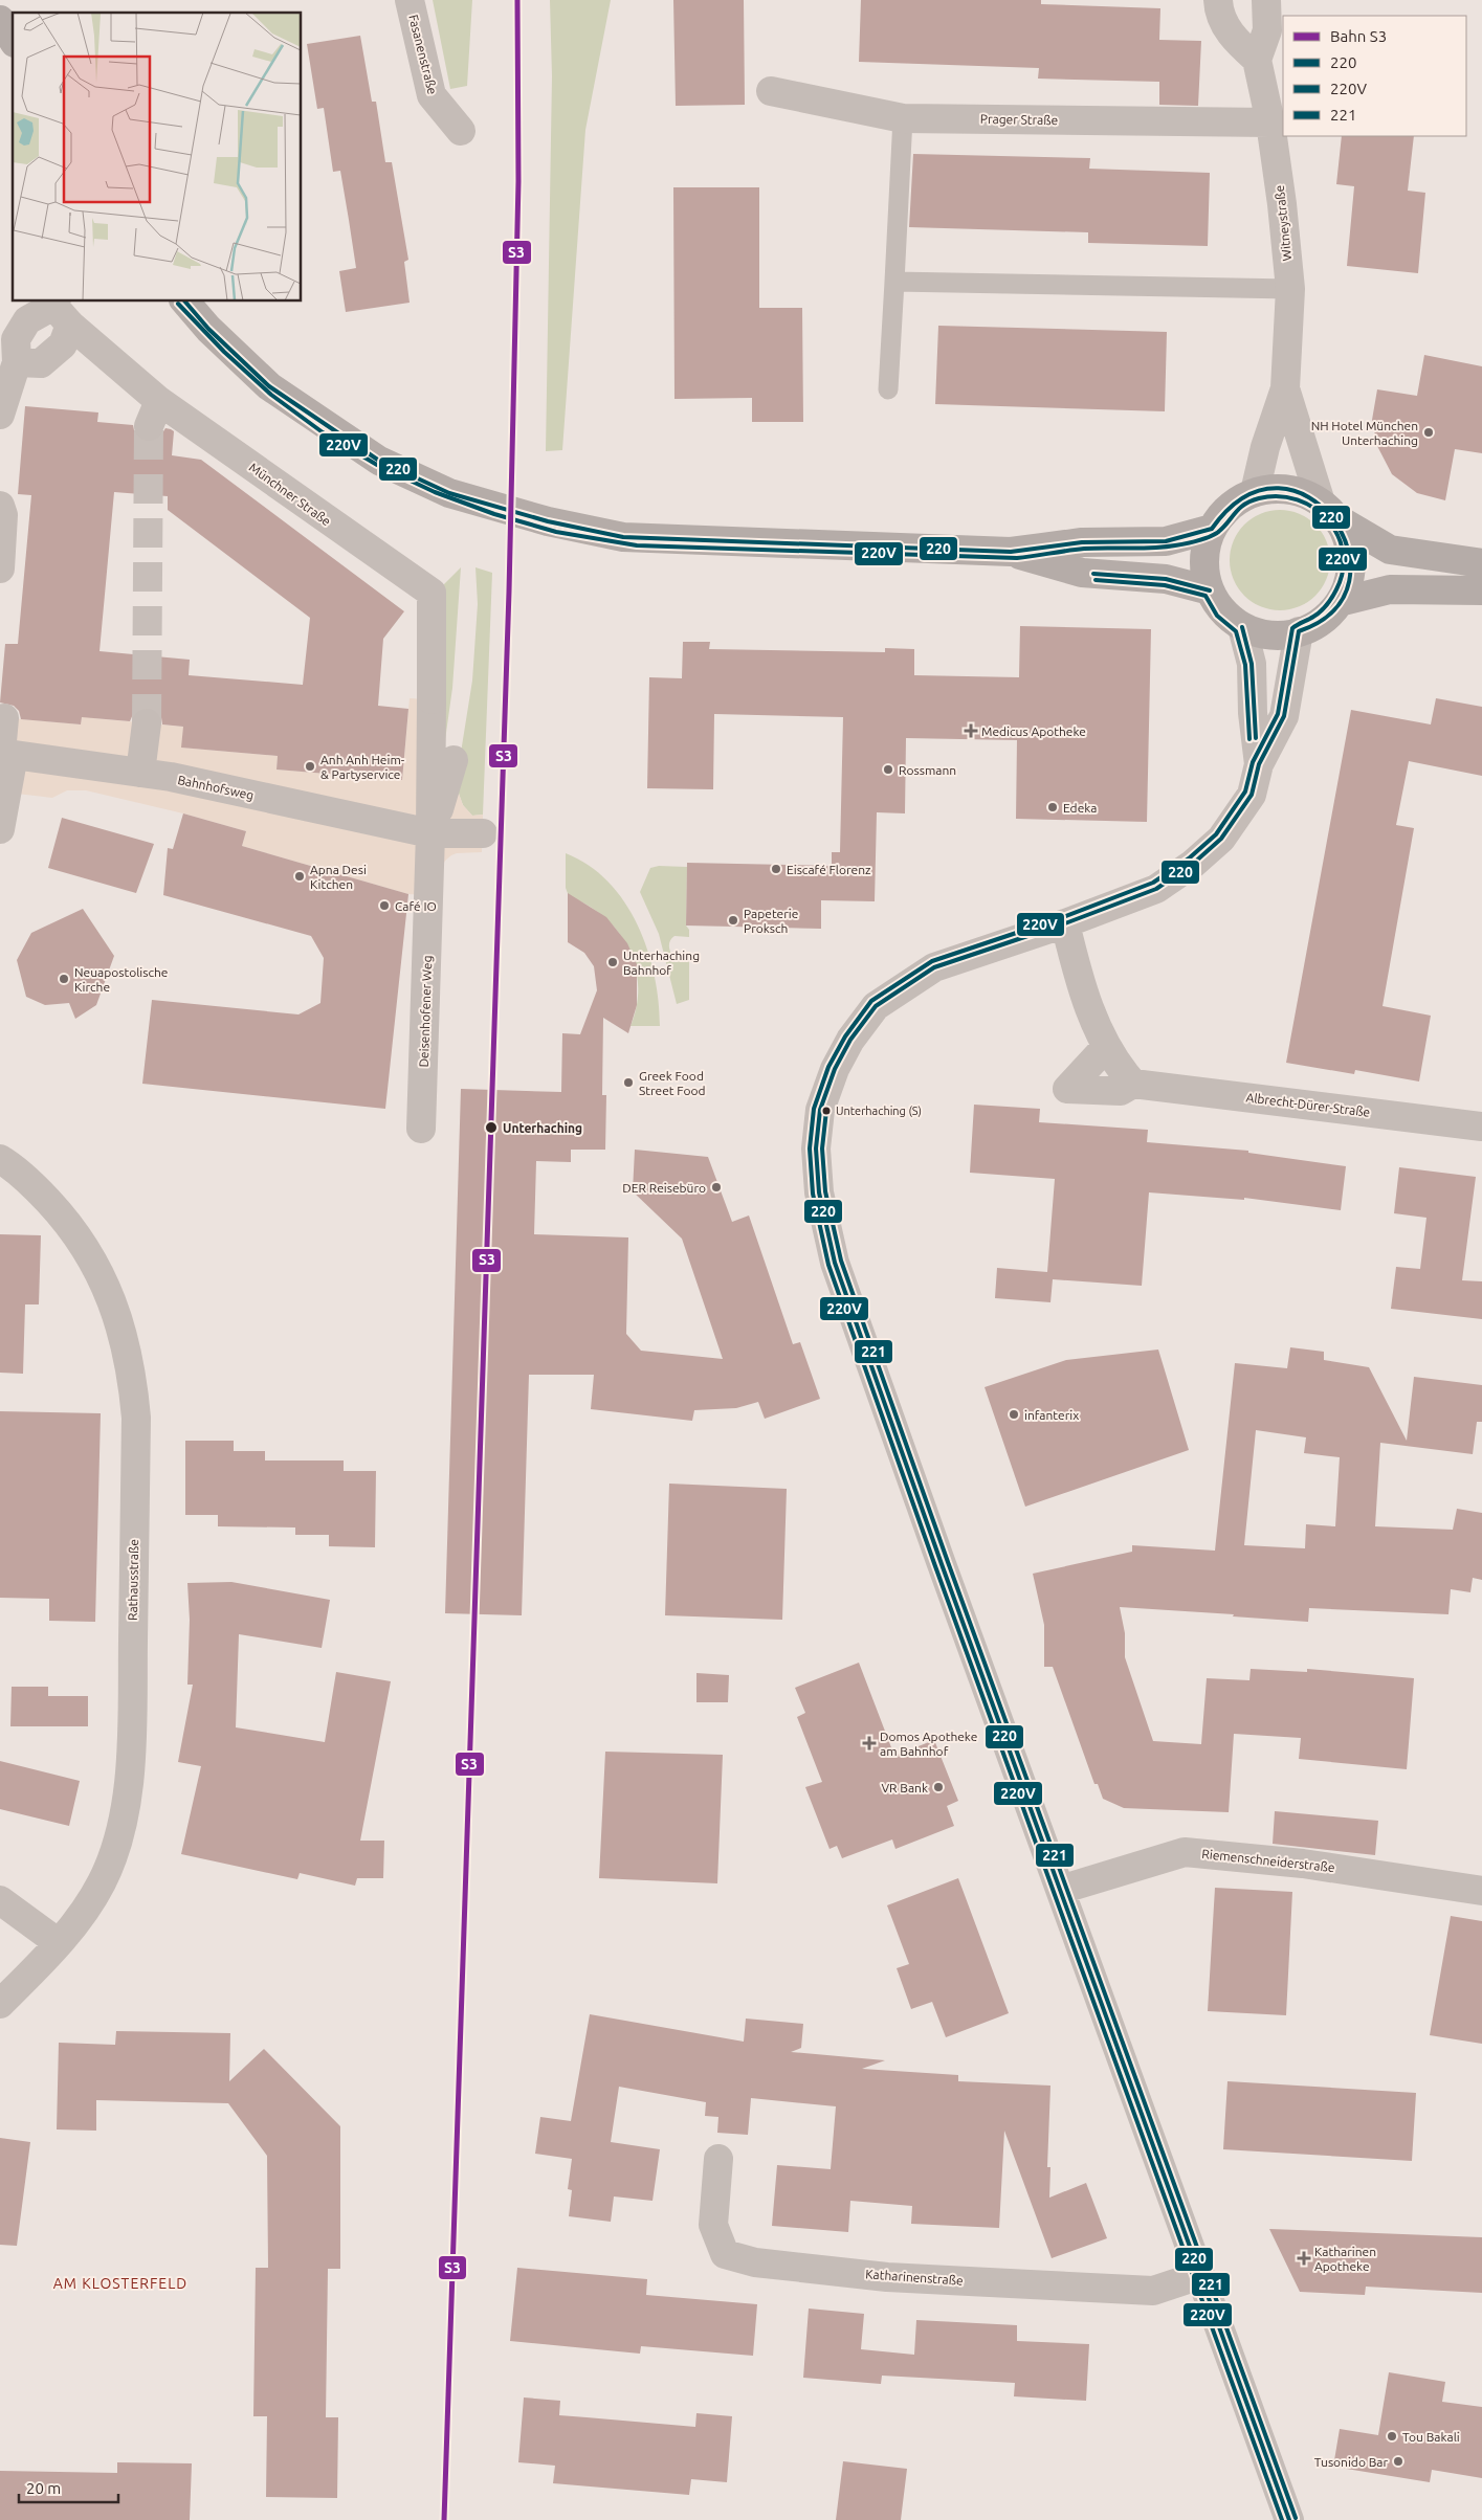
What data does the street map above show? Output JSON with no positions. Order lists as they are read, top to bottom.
{
  "streets": {
    "street": [
      "Fasanenstraße",
      "Prager Straße",
      "Witneystraße",
      "Münchner Straße",
      "Bahnhofsweg",
      "Deisenhofener Weg",
      "Albrecht-Dürer-Straße",
      "Rathausstraße",
      "Riemenschneiderstraße",
      "Katharinenstraße"
    ]
  },
  "crossings": [
    ["Prager Straße", "Witneystraße"],
    ["Münchner Straße", "Deisenhofener Weg"],
    ["Bahnhofsweg", "Deisenhofener Weg"]
  ],
  "districts": ["AM KLOSTERFELD"],
  "places": {
    "other": [
      "NH Hotel München Unterhaching",
      "Anh Anh Heim- & Partyservice",
      "Rossmann",
      "Edeka",
      "Eiscafé Florenz",
      "Apna Desi Kitchen",
      "Café IO",
      "Papeterie Proksch",
      "Unterhaching Bahnhof",
      "Neuapostolische Kirche",
      "Greek Food Street Food",
      "Unterhaching (S)",
      "Unterhaching",
      "DER Reisebüro",
      "infanterix",
      "VR Bank",
      "Tou Bakali",
      "Tusonido Bar"
    ],
    "health": ["Medicus Apotheke", "Domos Apotheke am Bahnhof", "Katharinen Apotheke"]
  },
  "lines": [
    "rail line S3",
    "transit line 220",
    "transit line 220V",
    "transit line 221"
  ],
  "legend": [
    "Bahn S3",
    "220",
    "220V",
    "221"
  ],
  "scale_bar": "20 m"
}
